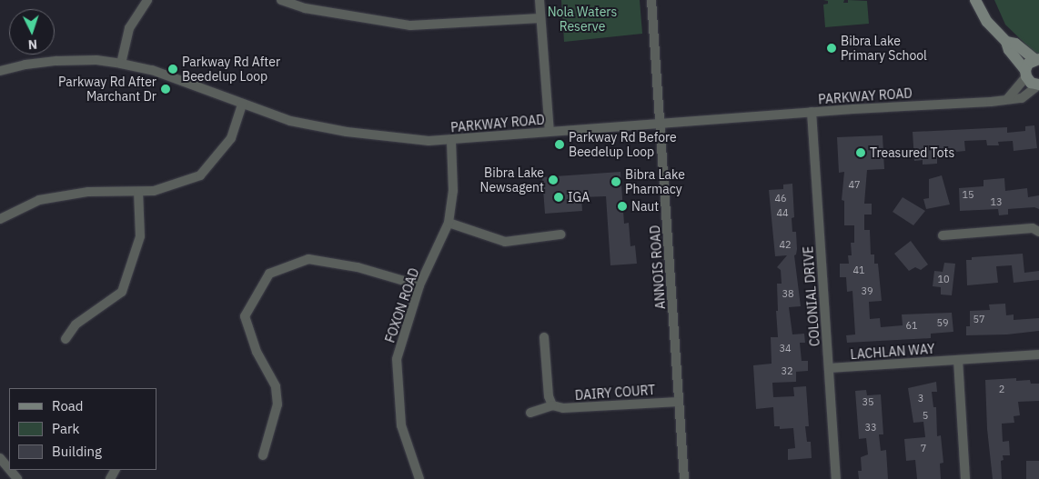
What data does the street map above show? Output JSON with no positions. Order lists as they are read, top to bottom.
{
  "streets": {
    "street": [
      "PARKWAY ROAD",
      "ANNOIS ROAD",
      "COLONIAL DRIVE",
      "FOXON ROAD",
      "LACHLAN WAY",
      "DAIRY COURT"
    ]
  },
  "crossings": [
    ["PARKWAY ROAD", "ANNOIS ROAD"],
    ["PARKWAY ROAD", "COLONIAL DRIVE"],
    ["PARKWAY ROAD", "FOXON ROAD"],
    ["ANNOIS ROAD", "DAIRY COURT"],
    ["COLONIAL DRIVE", "LACHLAN WAY"]
  ],
  "parks": ["Nola Waters Reserve"],
  "places": [
    "Bibra Lake Primary School",
    "Parkway Rd After Beedelup Loop",
    "Parkway Rd After Marchant Dr",
    "Parkway Rd Before Beedelup Loop",
    "Treasured Tots",
    "Bibra Lake Newsagent",
    "Bibra Lake Pharmacy",
    "IGA",
    "Naut"
  ],
  "house_numbers": [
    "47",
    "15",
    "46",
    "13",
    "44",
    "42",
    "41",
    "10",
    "39",
    "38",
    "57",
    "59",
    "61",
    "34",
    "32",
    "2",
    "3",
    "35",
    "5",
    "33",
    "7"
  ],
  "legend": ["Road", "Park", "Building"],
  "north": "bottom"
}
